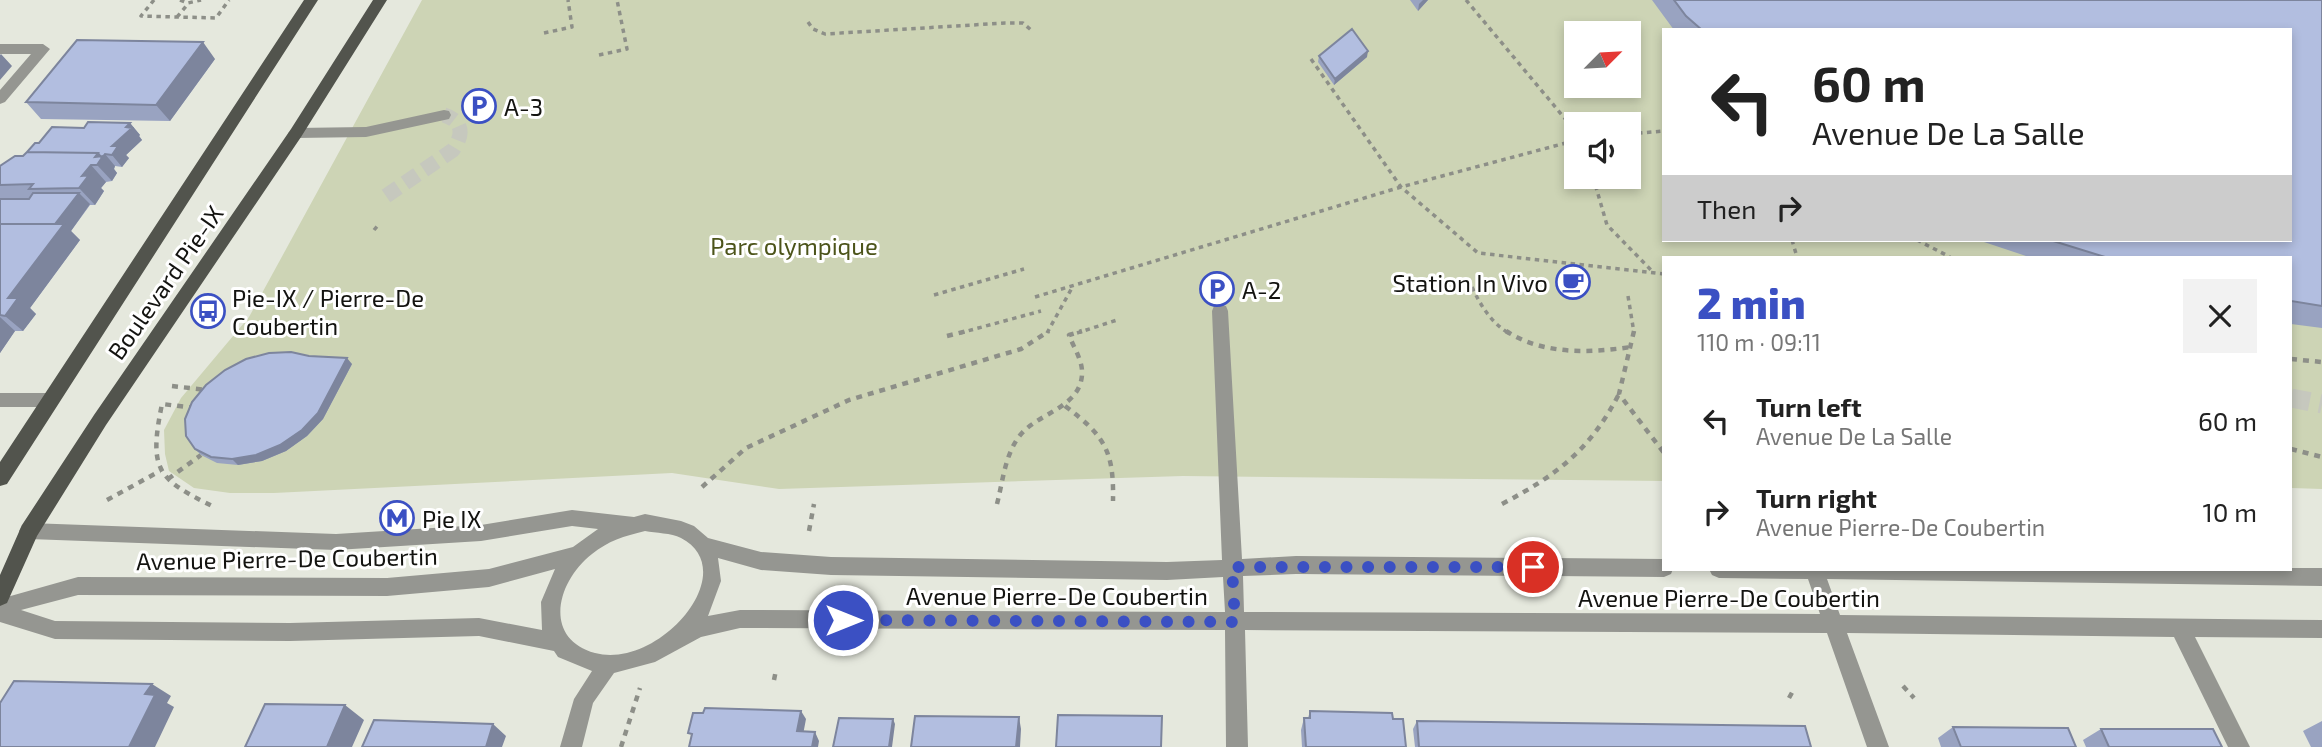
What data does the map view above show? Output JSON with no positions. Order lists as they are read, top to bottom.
{
  "streets": {
    "main road": ["Boulevard Pie-IX"],
    "street": ["Avenue Pierre-De Coubertin"]
  },
  "parks": ["Parc olympique"],
  "places": {
    "parking": ["A-3", "A-2"],
    "cafe": ["Station In Vivo"],
    "bus stop": ["Pie-IX / Pierre-De Coubertin"],
    "metro station": ["Pie IX"]
  },
  "north": "top right",
  "page": {
    "turn": ["60 m", "Avenue De La Salle"],
    "then": "Then",
    "heading": ["2 min", "110 m · 09:11"],
    "list": [
      {
        "name": "Turn left",
        "note": "Avenue De La Salle",
        "value": "60 m"
      },
      {
        "name": "Turn right",
        "note": "Avenue Pierre-De Coubertin",
        "value": "10 m"
      }
    ]
  }
}
